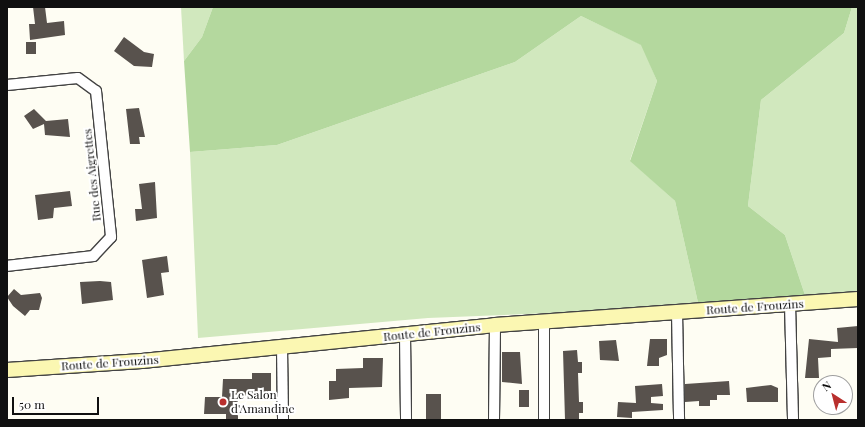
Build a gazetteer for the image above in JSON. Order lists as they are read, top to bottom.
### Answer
{
  "streets": {
    "main road": ["Route de Frouzins"],
    "street": ["Rue des Aigrettes"]
  },
  "places": ["Le Salon d'Amandine"],
  "scale_bar": "50 m",
  "north": "top left"
}
